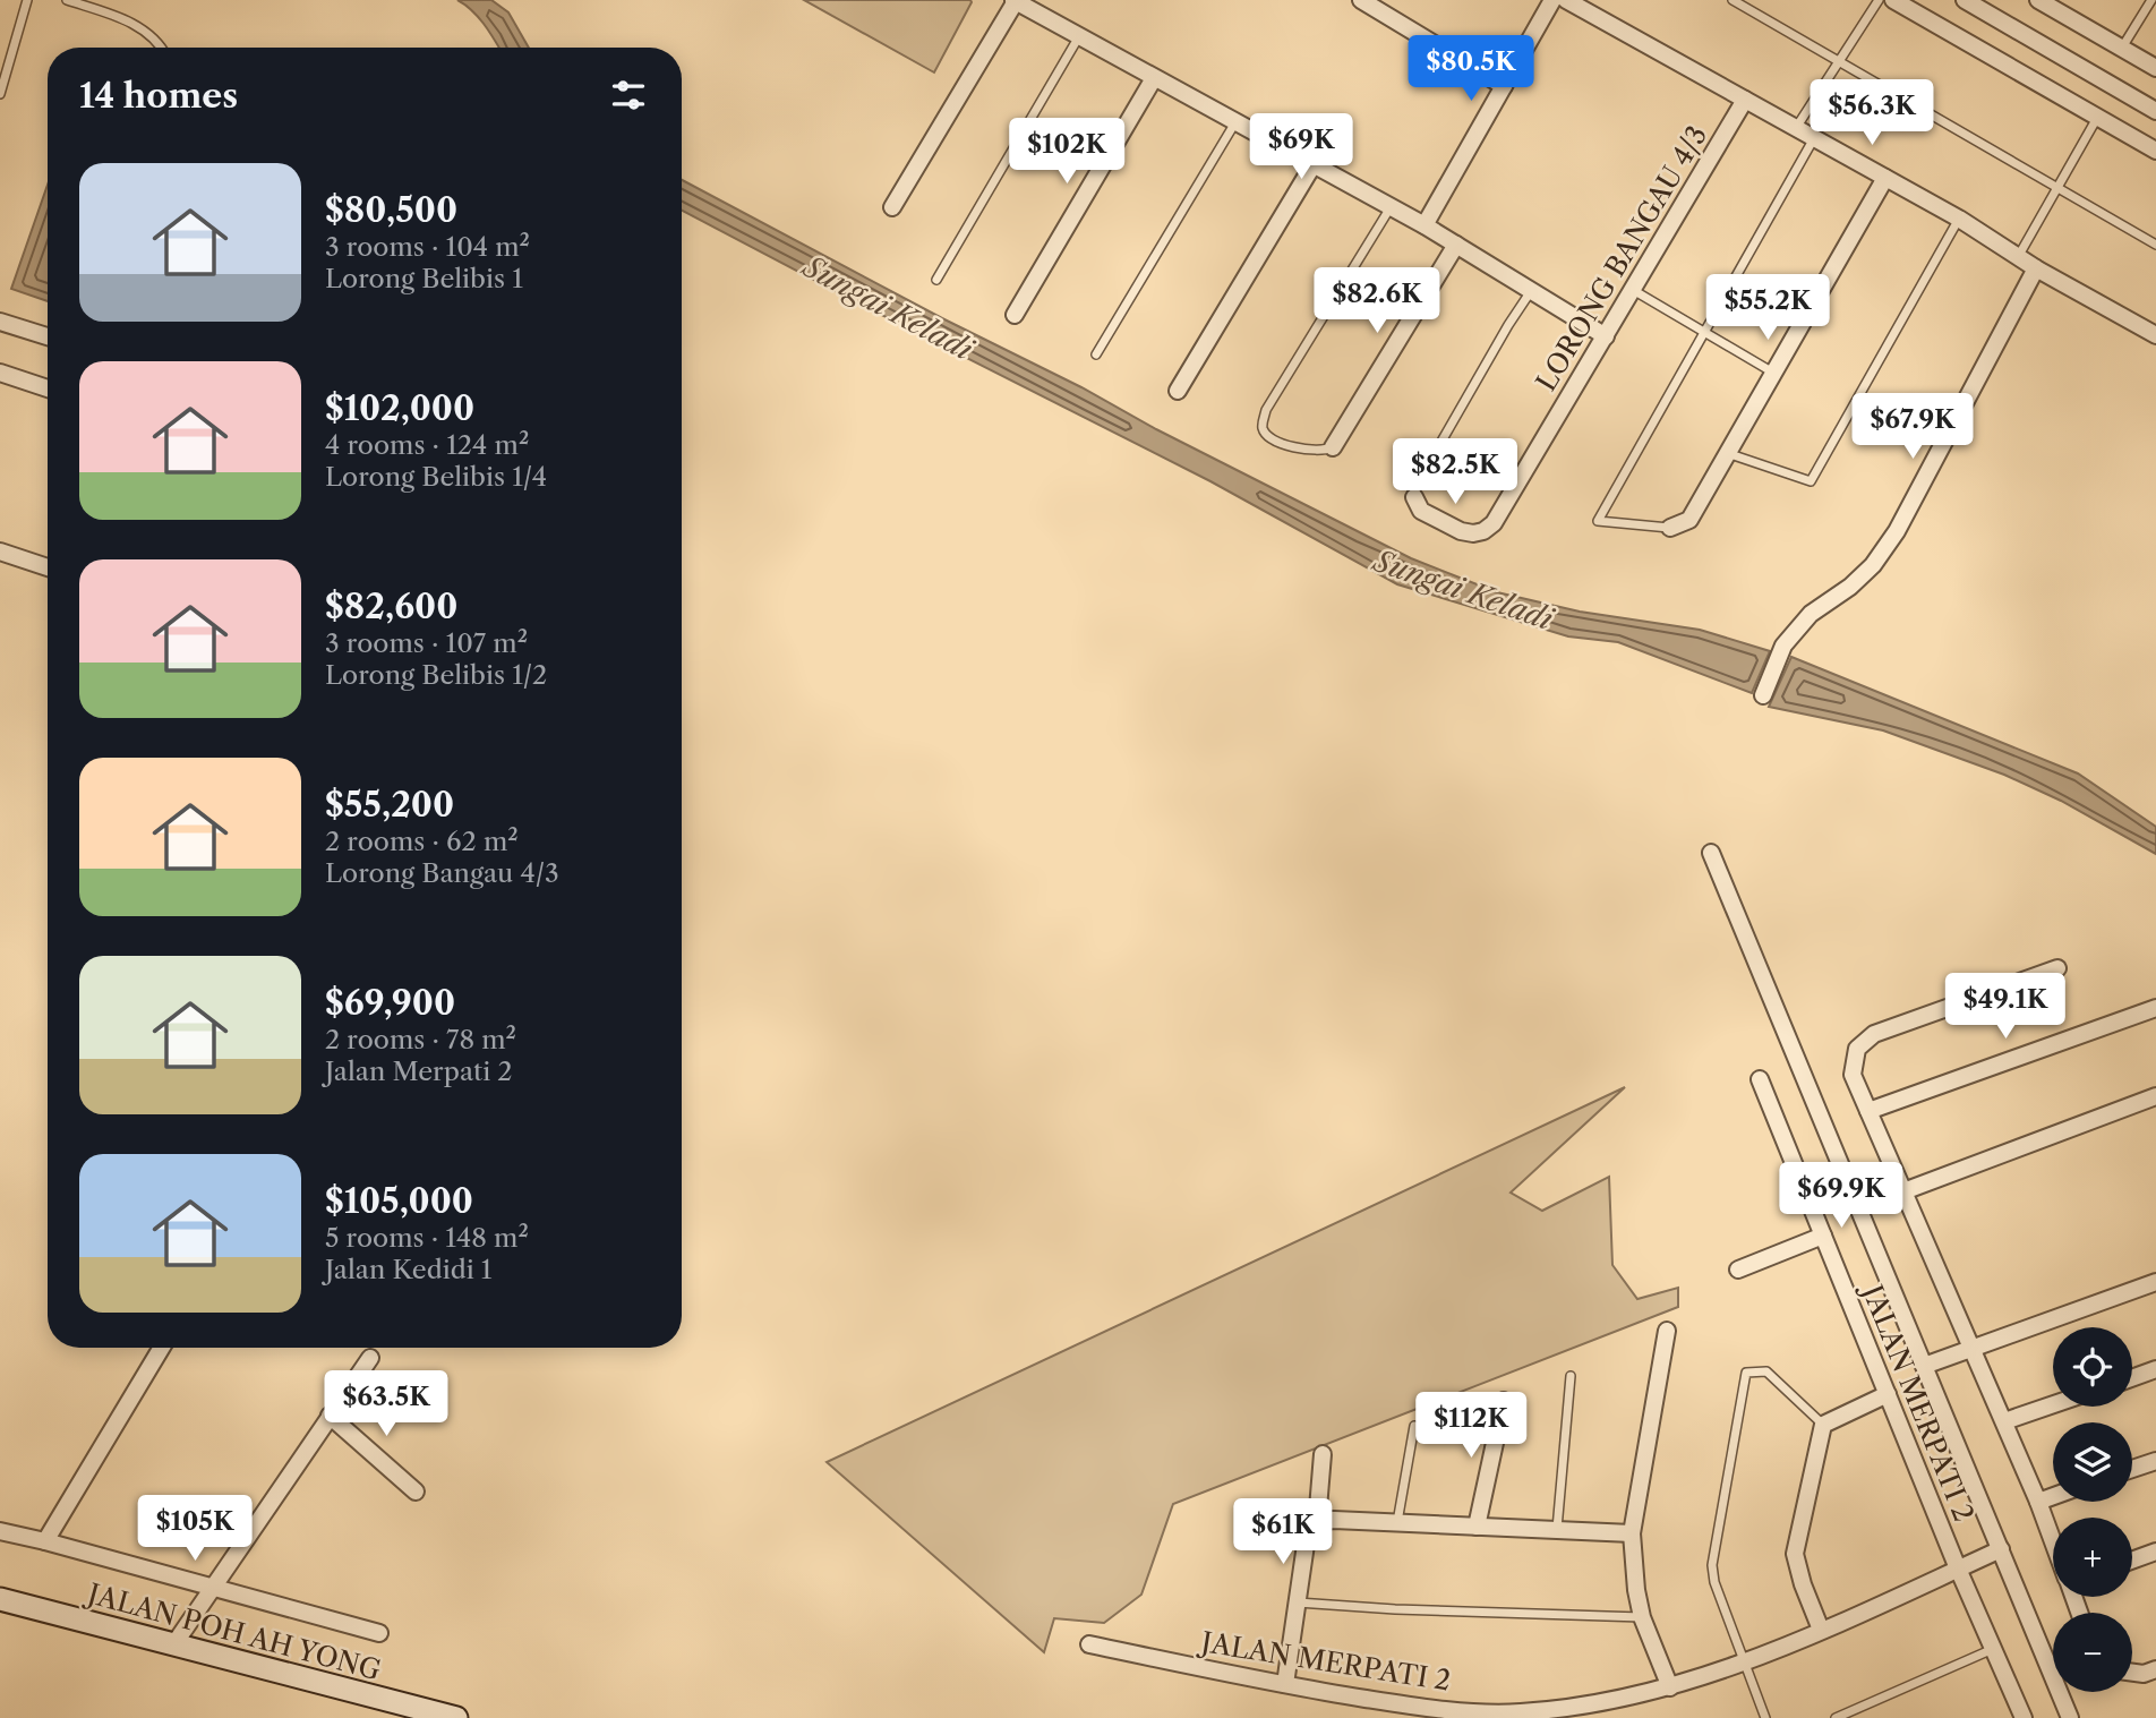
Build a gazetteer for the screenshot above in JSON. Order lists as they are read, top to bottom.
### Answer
{
  "streets": {
    "main road": ["JALAN POH AH YONG"],
    "street": ["LORONG BANGAU 4/3", "JALAN MERPATI 2"]
  },
  "water": ["Sungai Keladi"],
  "page": {
    "price": [
      "$80.5K",
      "$56.3K",
      "$69K",
      "$102K",
      "$82.6K",
      "$55.2K",
      "$67.9K",
      "$82.5K",
      "$49.1K",
      "$69.9K",
      "$63.5K",
      "$112K",
      "$105K",
      "$61K"
    ],
    "heading": "14 homes",
    "list": [
      {
        "name": "$80,500",
        "note": "3 rooms · 104 m² · Lorong Belibis 1"
      },
      {
        "name": "$102,000",
        "note": "4 rooms · 124 m² · Lorong Belibis 1/4"
      },
      {
        "name": "$82,600",
        "note": "3 rooms · 107 m² · Lorong Belibis 1/2"
      },
      {
        "name": "$55,200",
        "note": "2 rooms · 62 m² · Lorong Bangau 4/3"
      },
      {
        "name": "$69,900",
        "note": "2 rooms · 78 m² · Jalan Merpati 2"
      },
      {
        "name": "$105,000",
        "note": "5 rooms · 148 m² · Jalan Kedidi 1"
      }
    ],
    "map_buttons": ["+", "−"]
  }
}
